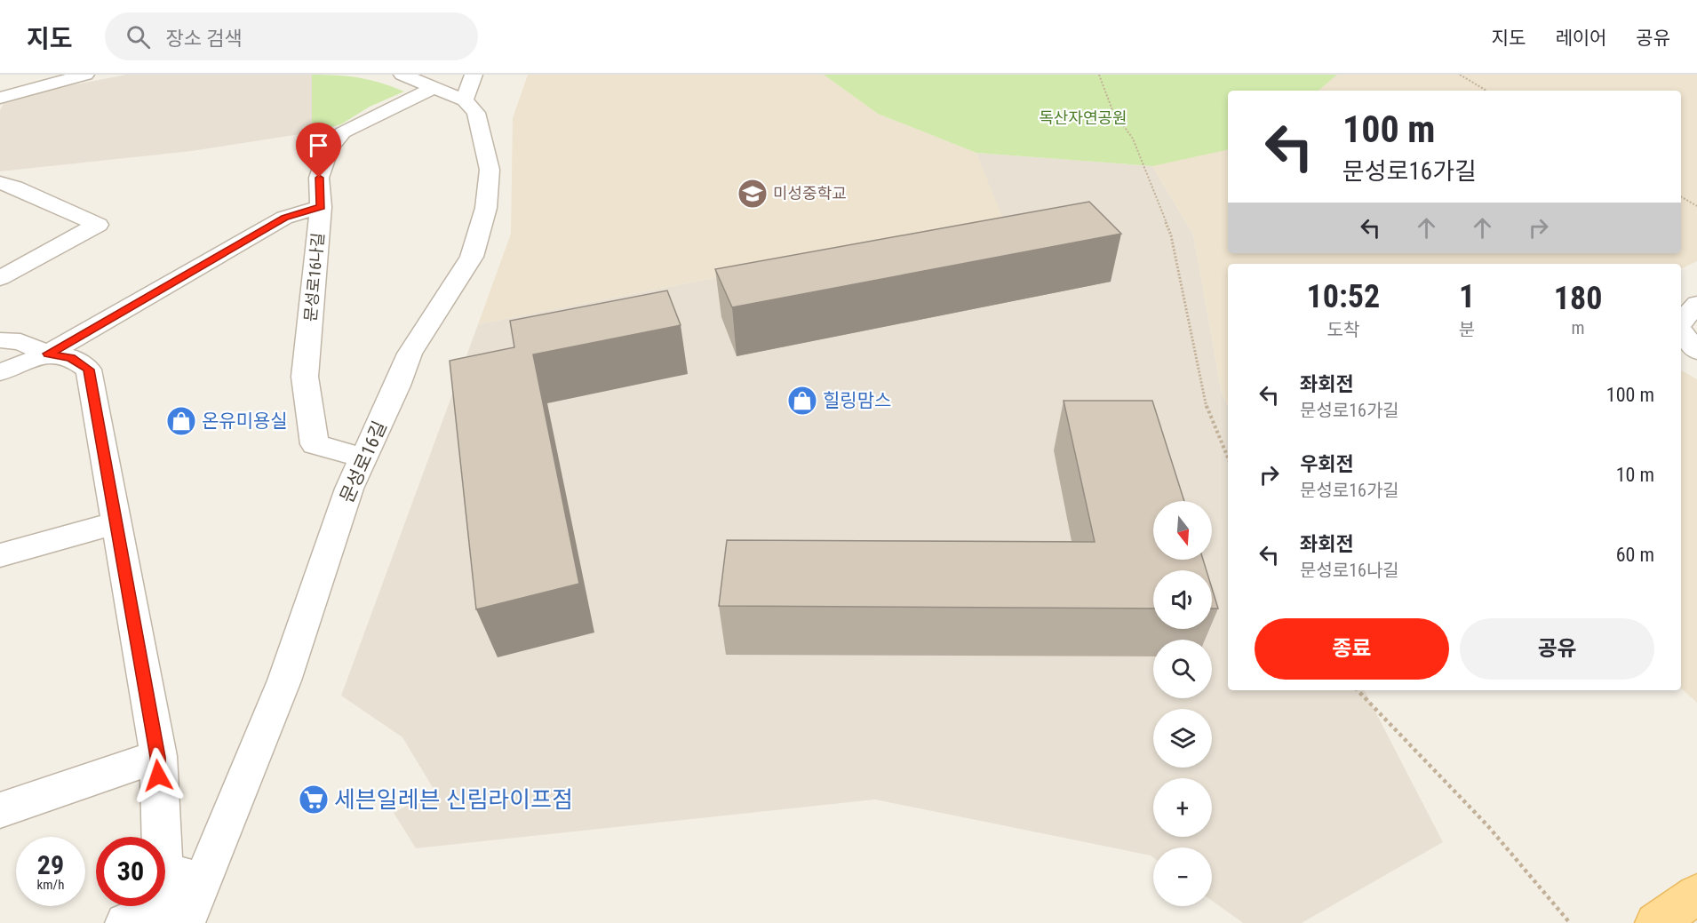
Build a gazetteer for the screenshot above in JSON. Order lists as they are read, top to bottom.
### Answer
{
  "streets": {
    "street": ["문성로16나길", "문성로16길"]
  },
  "crossings": [
    ["문성로16나길", "문성로16길"]
  ],
  "parks": ["독산자연공원"],
  "places": {
    "school or university": ["미성중학교"],
    "shop": ["힐링맘스", "온유미용실"],
    "supermarket": ["세븐일레븐 신림라이프점"]
  },
  "north": "bottom",
  "page": {
    "header": "지도",
    "search": "장소 검색",
    "nav": ["지도", "레이어", "공유"],
    "turn": ["100 m", "문성로16가길"],
    "eta": [
      "10:52",
      "도착",
      "1",
      "분",
      "180",
      "m"
    ],
    "list": [
      {
        "name": "좌회전",
        "note": "문성로16가길",
        "value": "100 m"
      },
      {
        "name": "우회전",
        "note": "문성로16가길",
        "value": "10 m"
      },
      {
        "name": "좌회전",
        "note": "문성로16나길",
        "value": "60 m"
      }
    ],
    "map_buttons": ["+", "−"],
    "buttons": ["종료", "공유"],
    "speed": "29 km/h",
    "limit": "30"
  }
}
